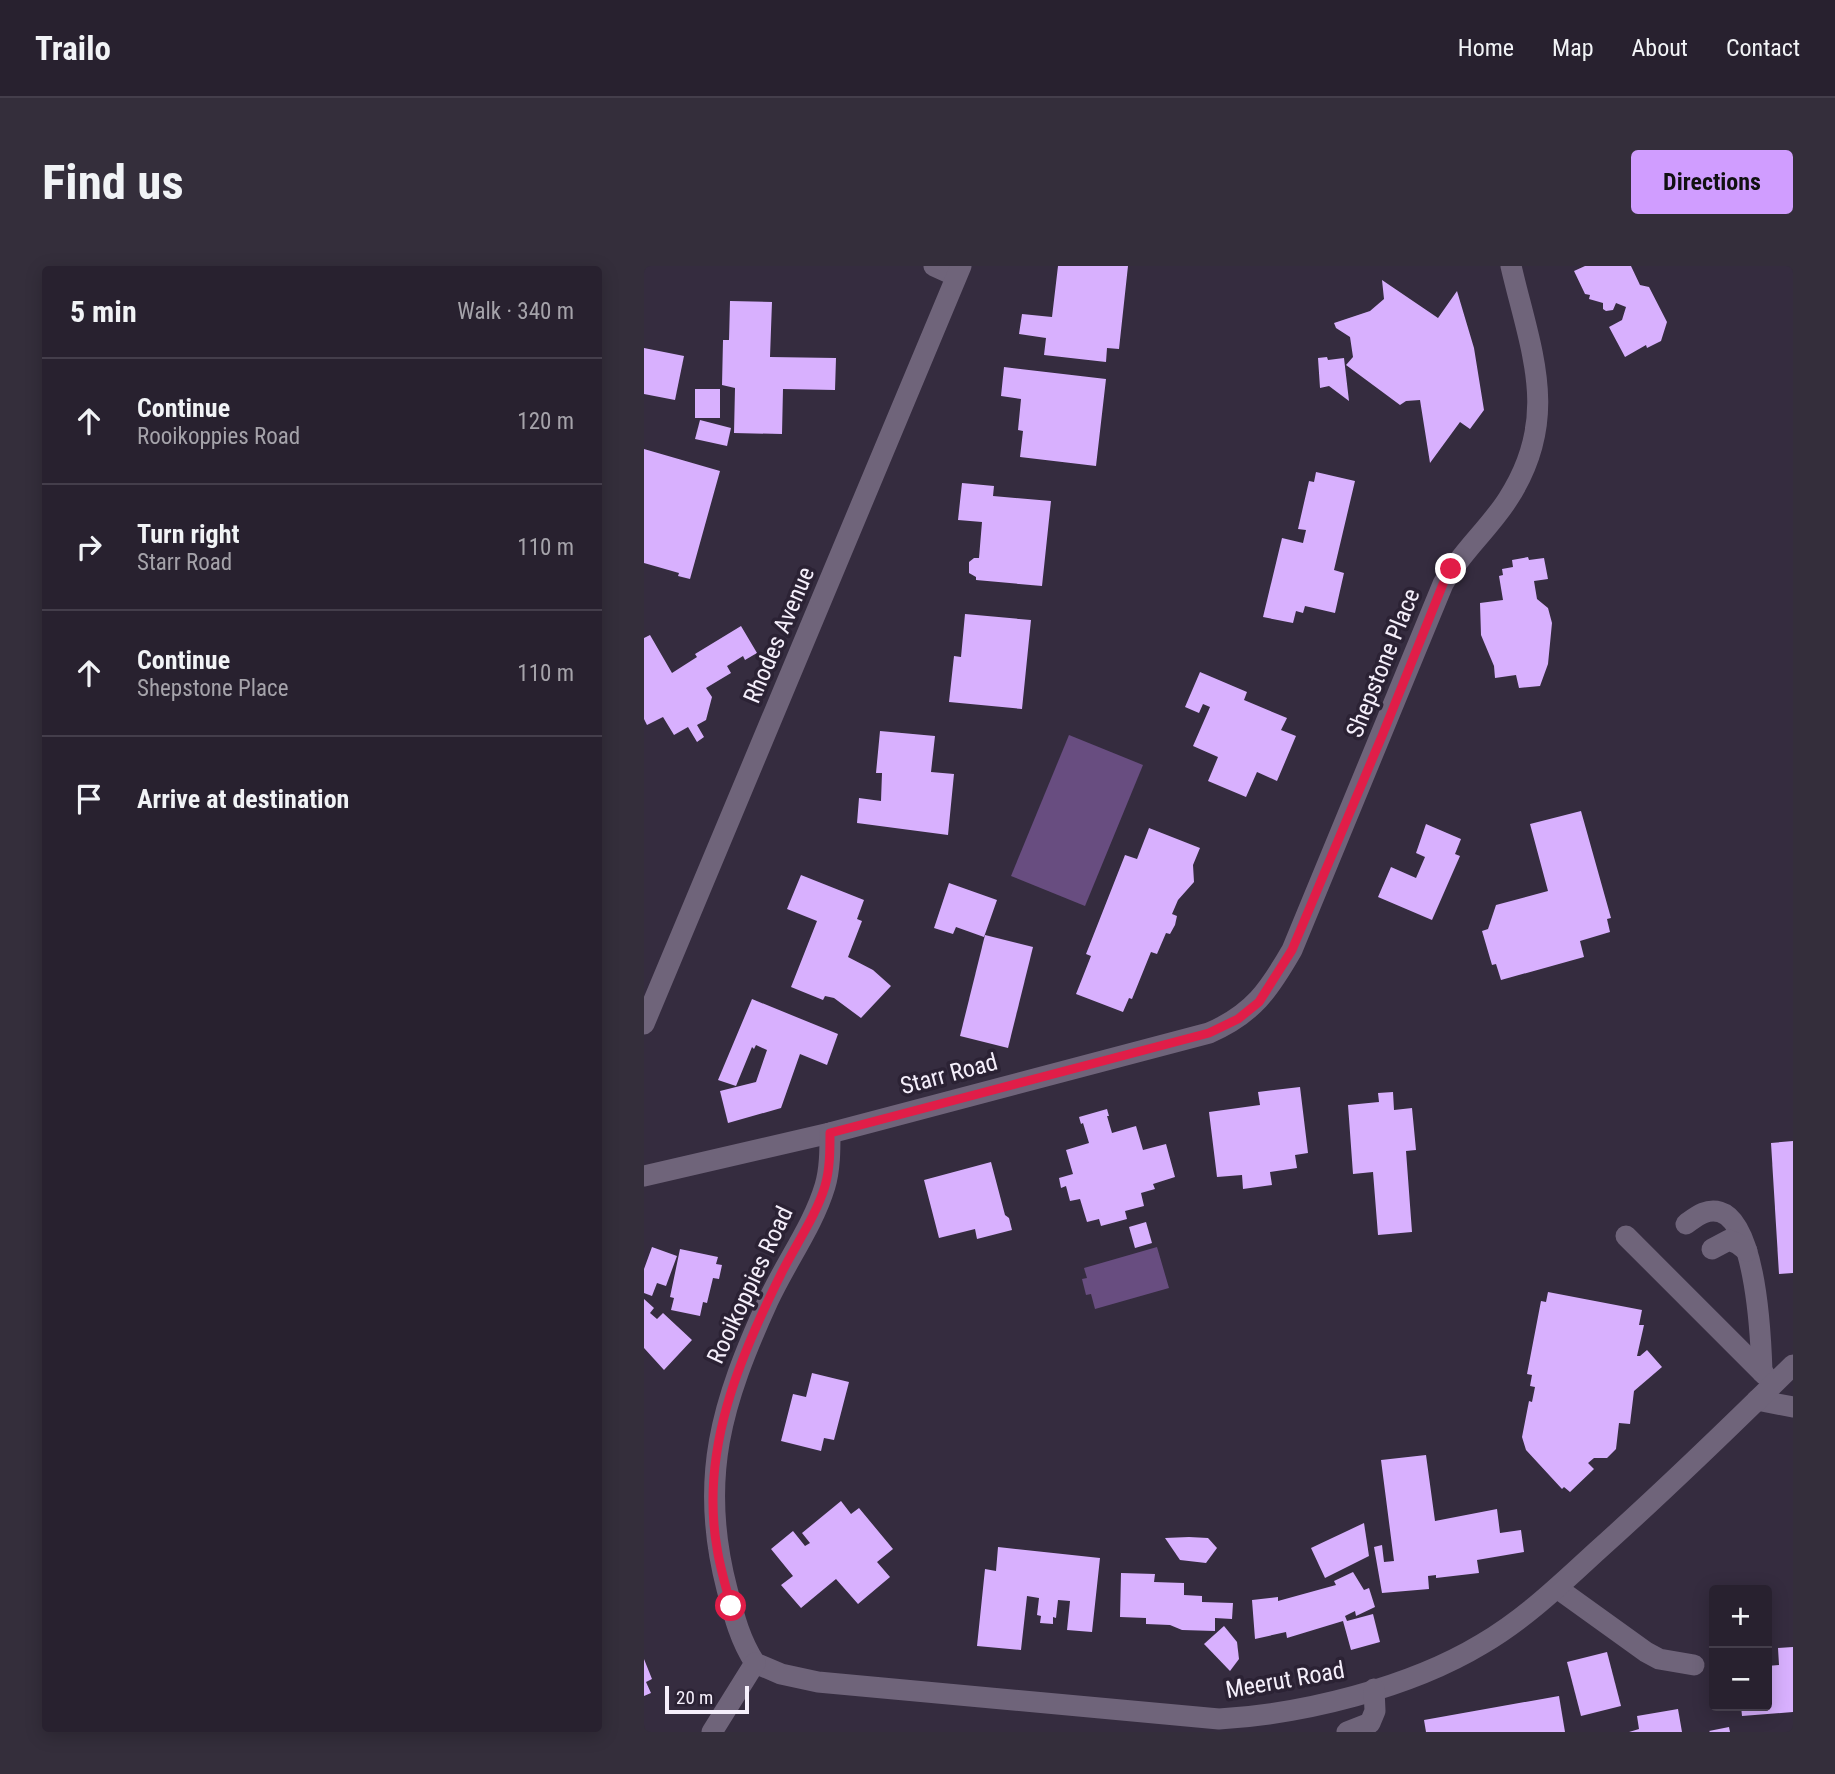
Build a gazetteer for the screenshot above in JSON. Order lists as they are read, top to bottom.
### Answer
{
  "streets": {
    "street": [
      "Rhodes Avenue",
      "Shepstone Place",
      "Starr Road",
      "Rooikoppies Road",
      "Meerut Road"
    ]
  },
  "crossings": [
    ["Shepstone Place", "Starr Road"],
    ["Starr Road", "Rooikoppies Road"],
    ["Rooikoppies Road", "Meerut Road"]
  ],
  "scale_bar": "20 m",
  "page": {
    "header": "Trailo",
    "nav": [
      "Home",
      "Map",
      "About",
      "Contact"
    ],
    "buttons": "Directions",
    "title": "Find us",
    "heading": ["5 min", "Walk · 340 m"],
    "list": [
      ["Continue", "Rooikoppies Road", "120 m"],
      ["Turn right", "Starr Road", "110 m"],
      ["Continue", "Shepstone Place", "110 m"],
      "Arrive at destination"
    ],
    "map_buttons": ["+", "−"],
    "scale": "20 m"
  }
}
